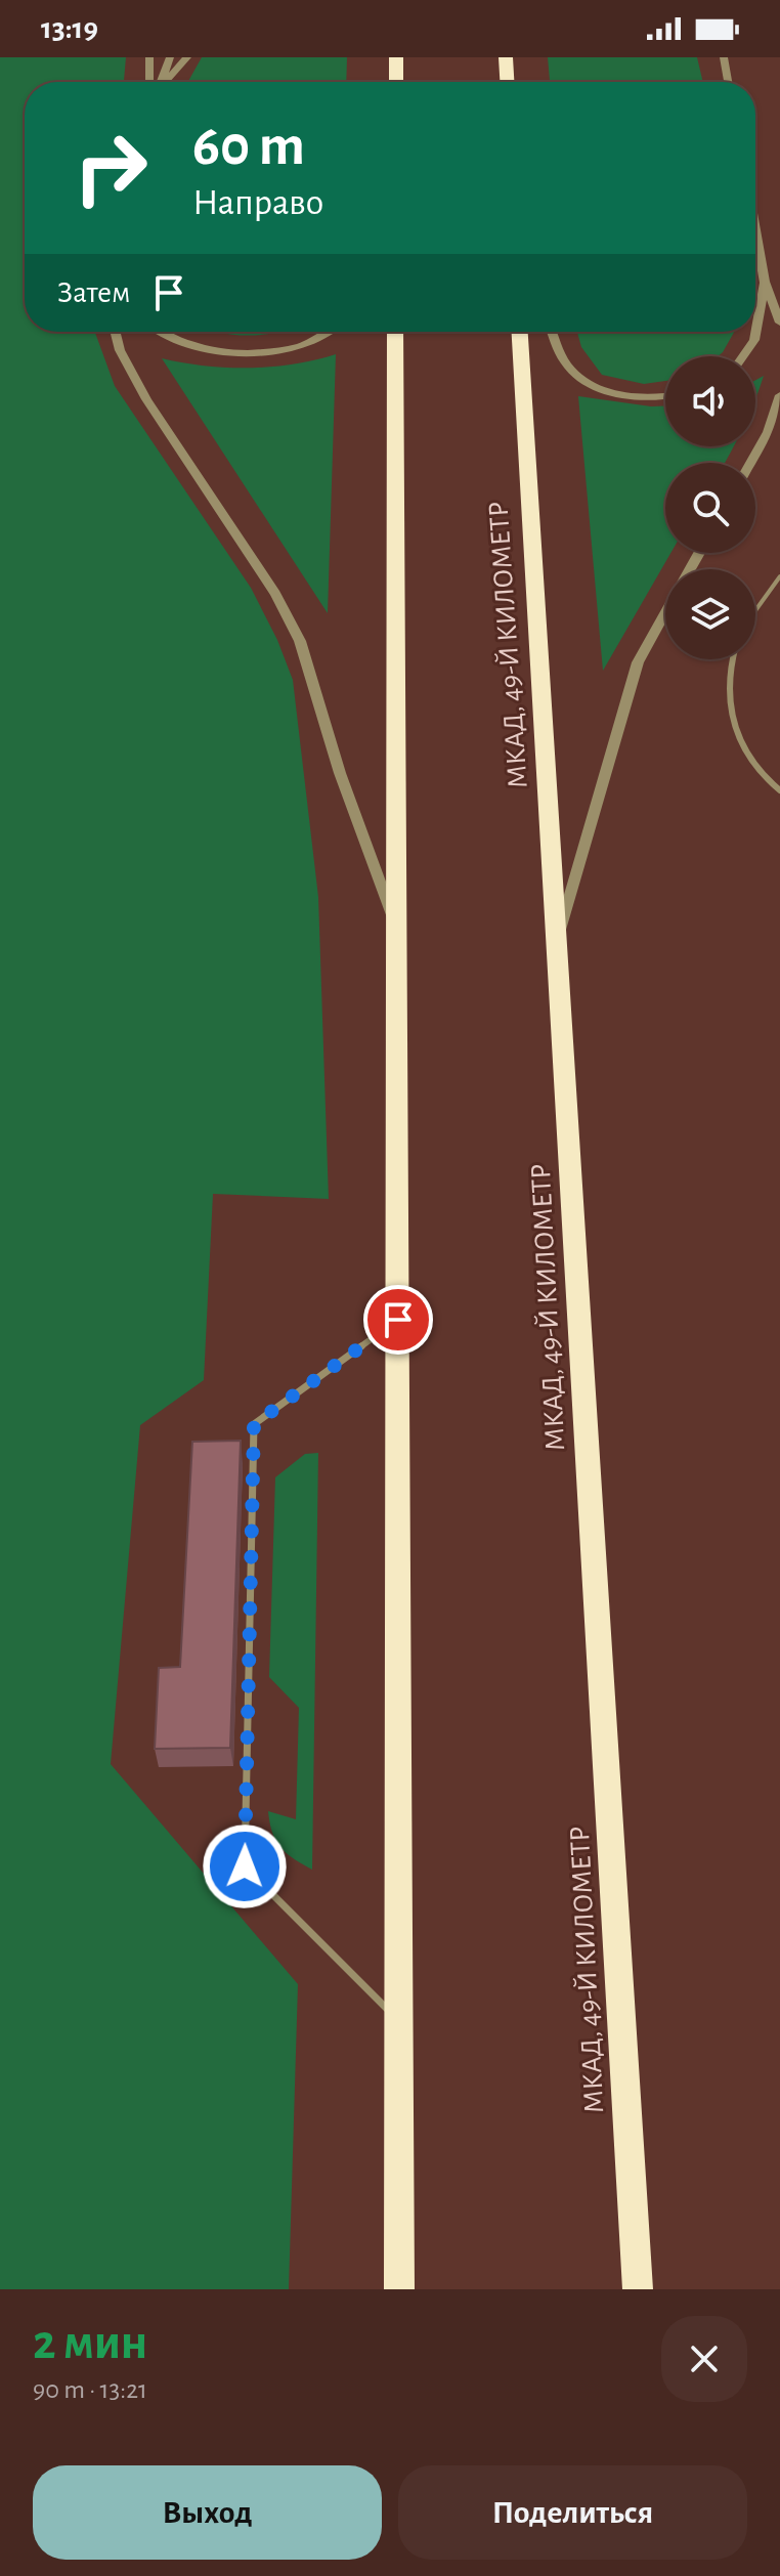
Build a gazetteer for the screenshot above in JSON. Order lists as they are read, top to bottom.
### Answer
{
  "streets": {
    "highway": ["МКАД, 49-Й КИЛОМЕТР"]
  },
  "page": {
    "status": "13:19",
    "turn": ["60 m", "Направо"],
    "then": "Затем",
    "heading": ["2 мин", "90 m · 13:21"],
    "buttons": ["Выход", "Поделиться"]
  }
}
